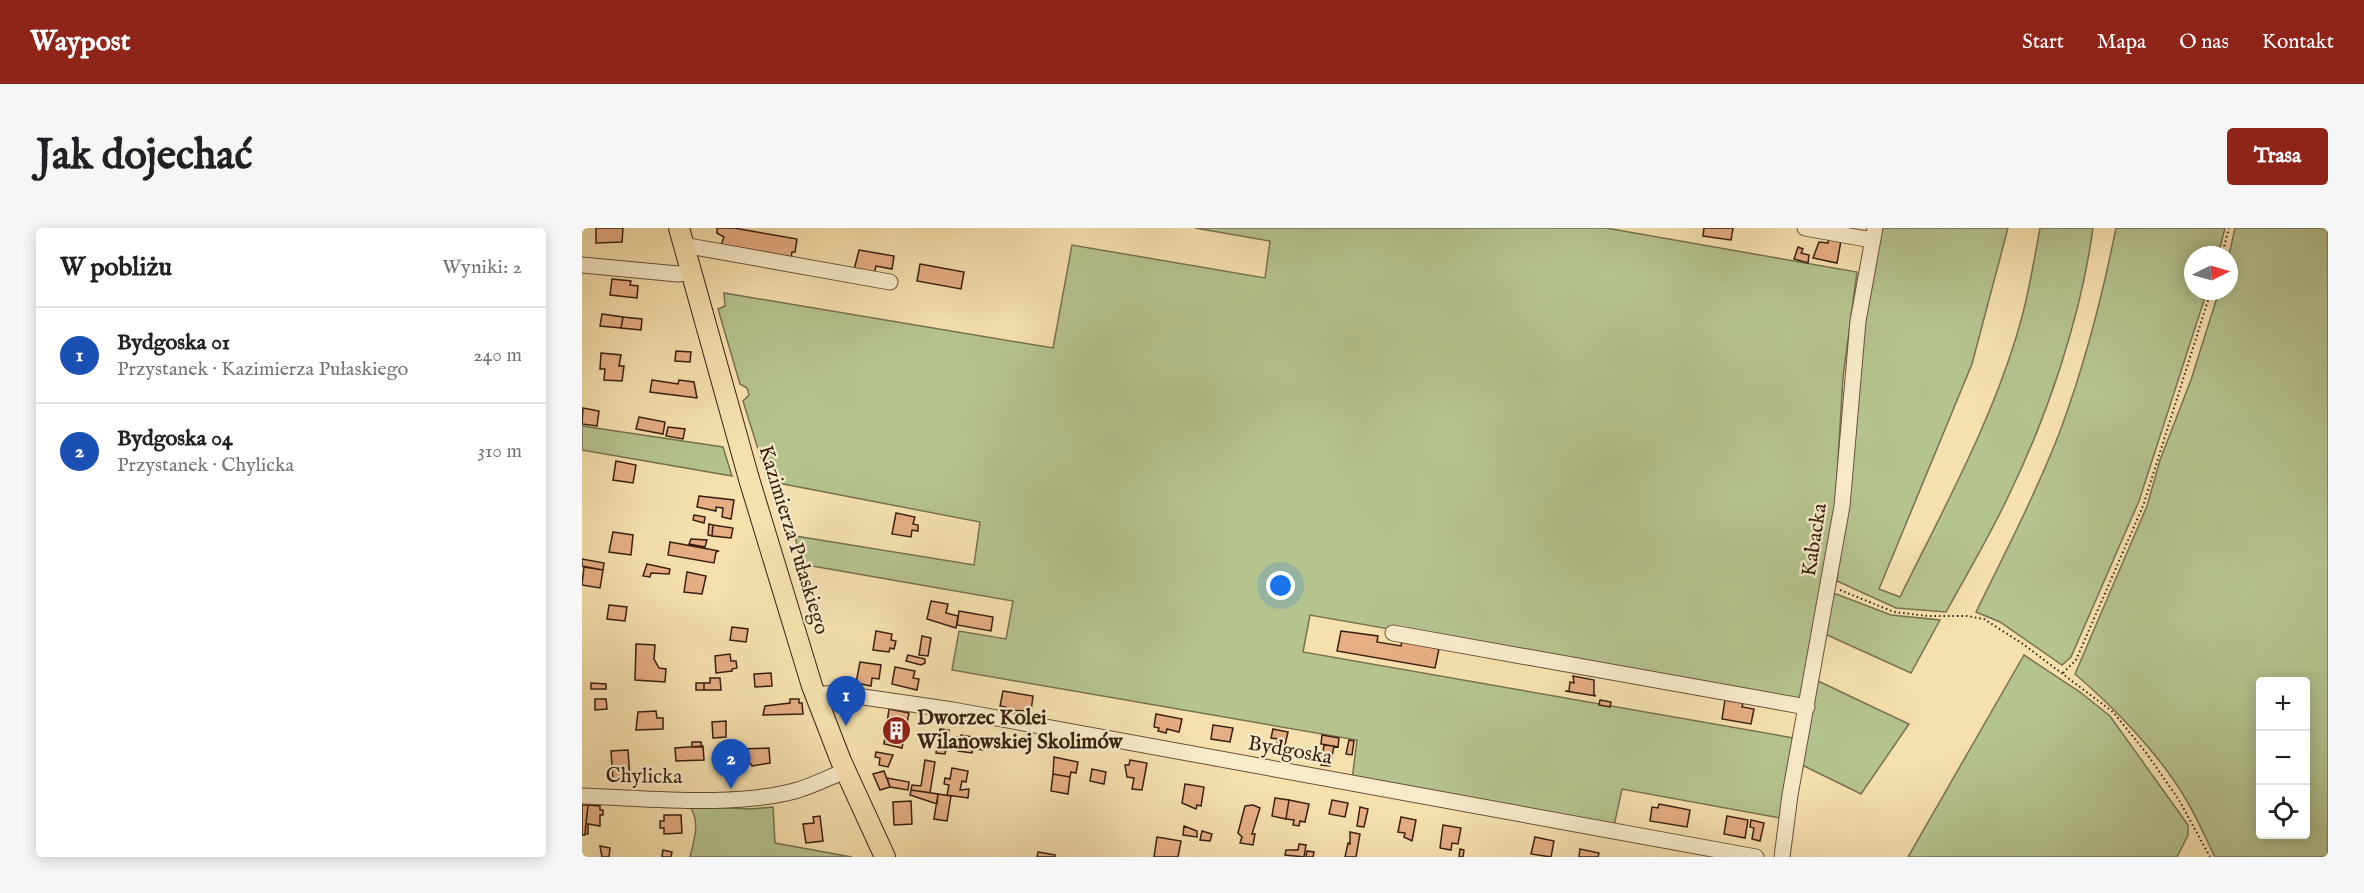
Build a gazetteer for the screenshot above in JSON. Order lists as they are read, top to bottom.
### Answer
{
  "streets": {
    "main road": ["Kazimierza Pułaskiego"],
    "street": ["Kabacka", "Bydgoska", "Chylicka"]
  },
  "crossings": [
    ["Kazimierza Pułaskiego", "Bydgoska"],
    ["Kazimierza Pułaskiego", "Chylicka"]
  ],
  "places": {
    "building": ["Dworzec Kolei Wilanowskiej Skolimów"]
  },
  "north": "right",
  "page": {
    "header": "Waypost",
    "nav": [
      "Start",
      "Mapa",
      "O nas",
      "Kontakt"
    ],
    "buttons": "Trasa",
    "title": "Jak dojechać",
    "heading": ["W pobliżu", "Wyniki: 2"],
    "list": [
      {
        "mark": "1",
        "name": "Bydgoska 01",
        "note": "Przystanek · Kazimierza Pułaskiego",
        "value": "240 m"
      },
      {
        "mark": "2",
        "name": "Bydgoska 04",
        "note": "Przystanek · Chylicka",
        "value": "310 m"
      }
    ],
    "pins": ["1", "2"],
    "map_buttons": ["+", "−"]
  }
}
